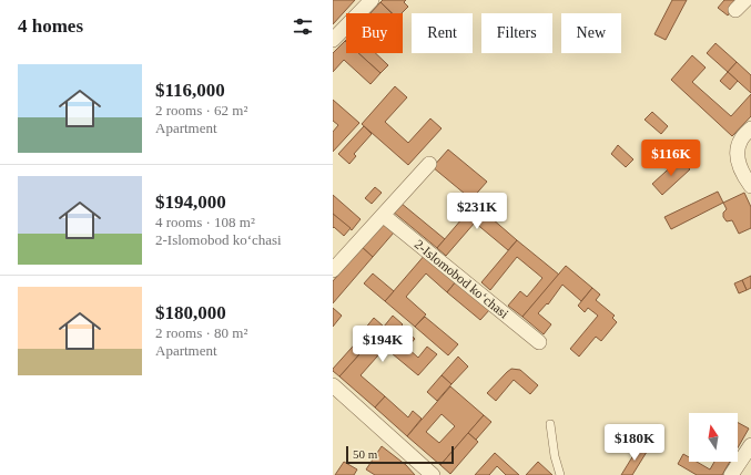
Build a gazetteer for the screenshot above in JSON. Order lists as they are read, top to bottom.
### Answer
{
  "streets": {
    "street": ["2-Islomobod koʻchasi"]
  },
  "scale_bar": "50 m",
  "north": "top",
  "page": {
    "heading": "4 homes",
    "chip": [
      "Buy",
      "Rent",
      "Filters",
      "New"
    ],
    "list": [
      {
        "name": "$116,000",
        "note": "2 rooms · 62 m² · Apartment"
      },
      {
        "name": "$194,000",
        "note": "4 rooms · 108 m² · 2-Islomobod koʻchasi"
      },
      {
        "name": "$180,000",
        "note": "2 rooms · 80 m² · Apartment"
      }
    ],
    "price": [
      "$116K",
      "$231K",
      "$194K",
      "$180K"
    ],
    "scale": "50 m"
  }
}
